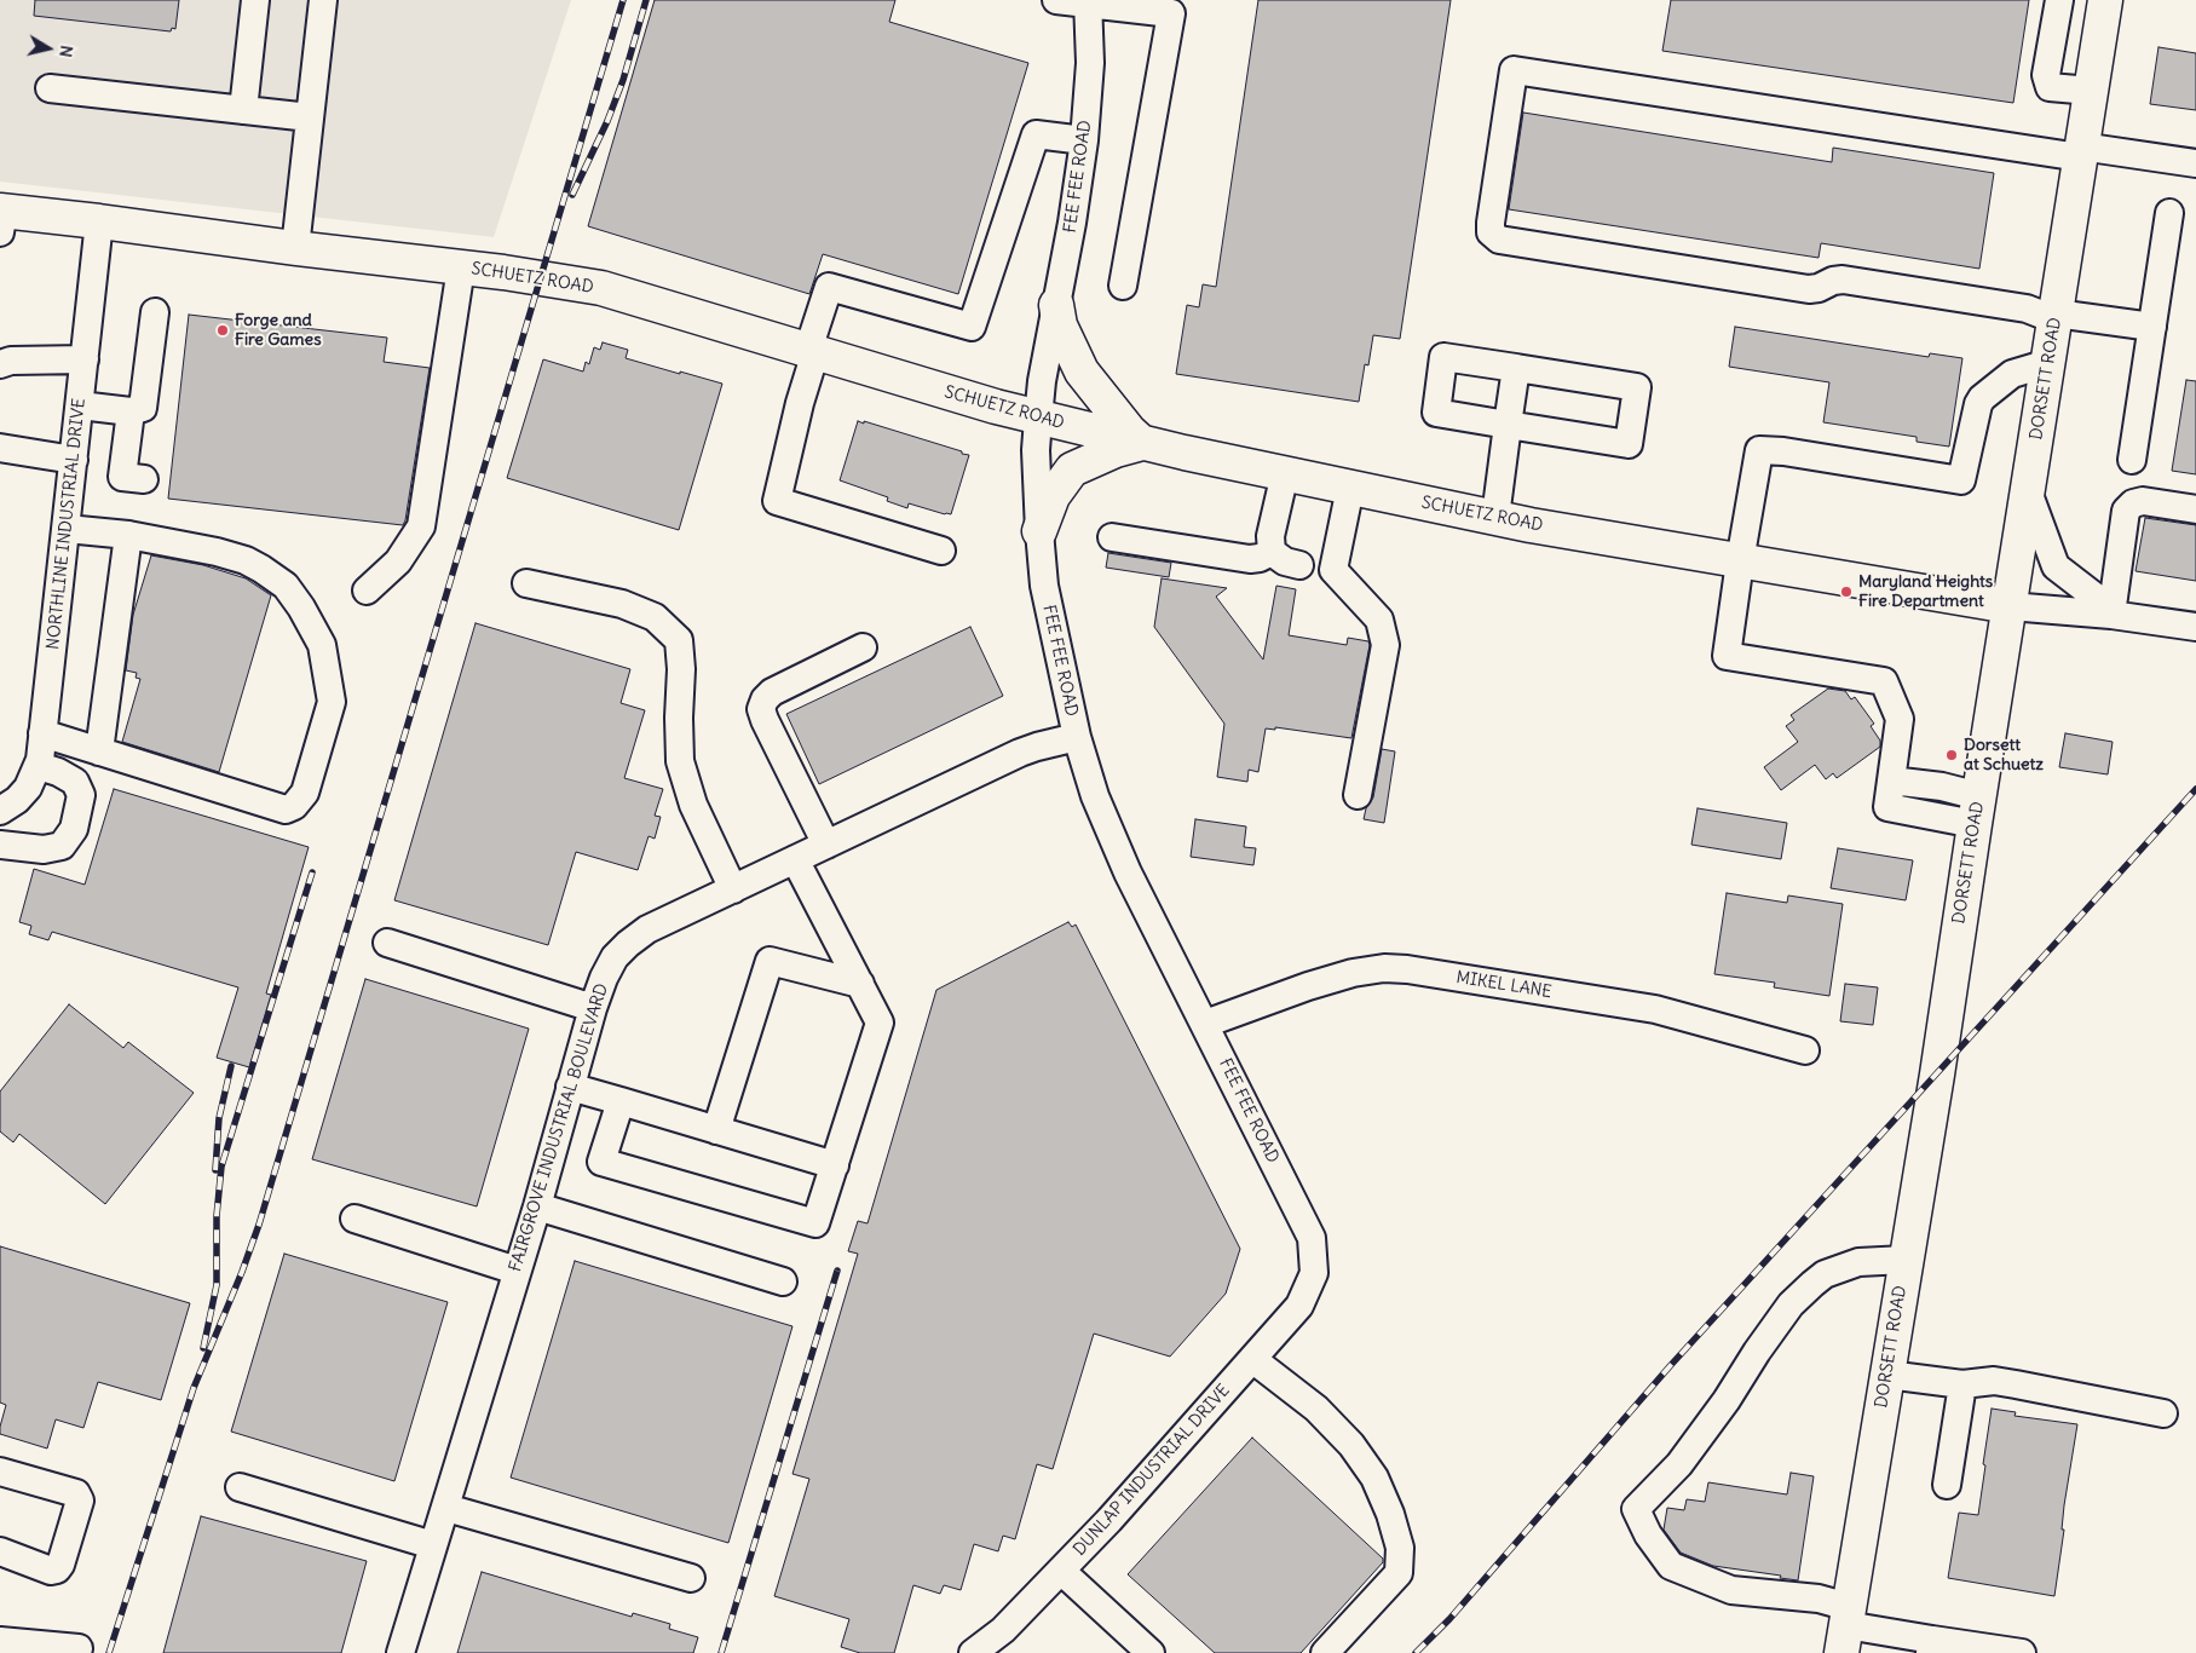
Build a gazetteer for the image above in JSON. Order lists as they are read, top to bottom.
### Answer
{
  "streets": {
    "main road": ["SCHUETZ ROAD", "DORSETT ROAD"],
    "street": [
      "FEE FEE ROAD",
      "NORTHLINE INDUSTRIAL DRIVE",
      "MIKEL LANE",
      "FAIRGROVE INDUSTRIAL BOULEVARD",
      "DUNLAP INDUSTRIAL DRIVE"
    ]
  },
  "crossings": [
    ["FEE FEE ROAD", "SCHUETZ ROAD"],
    ["FEE FEE ROAD", "MIKEL LANE"],
    ["FEE FEE ROAD", "FAIRGROVE INDUSTRIAL BOULEVARD"],
    ["FEE FEE ROAD", "DUNLAP INDUSTRIAL DRIVE"],
    ["SCHUETZ ROAD", "DORSETT ROAD"],
    ["SCHUETZ ROAD", "NORTHLINE INDUSTRIAL DRIVE"]
  ],
  "places": ["Forge and Fire Games", "Maryland Heights Fire Department", "Dorsett at Schuetz"],
  "north": "right"
}
